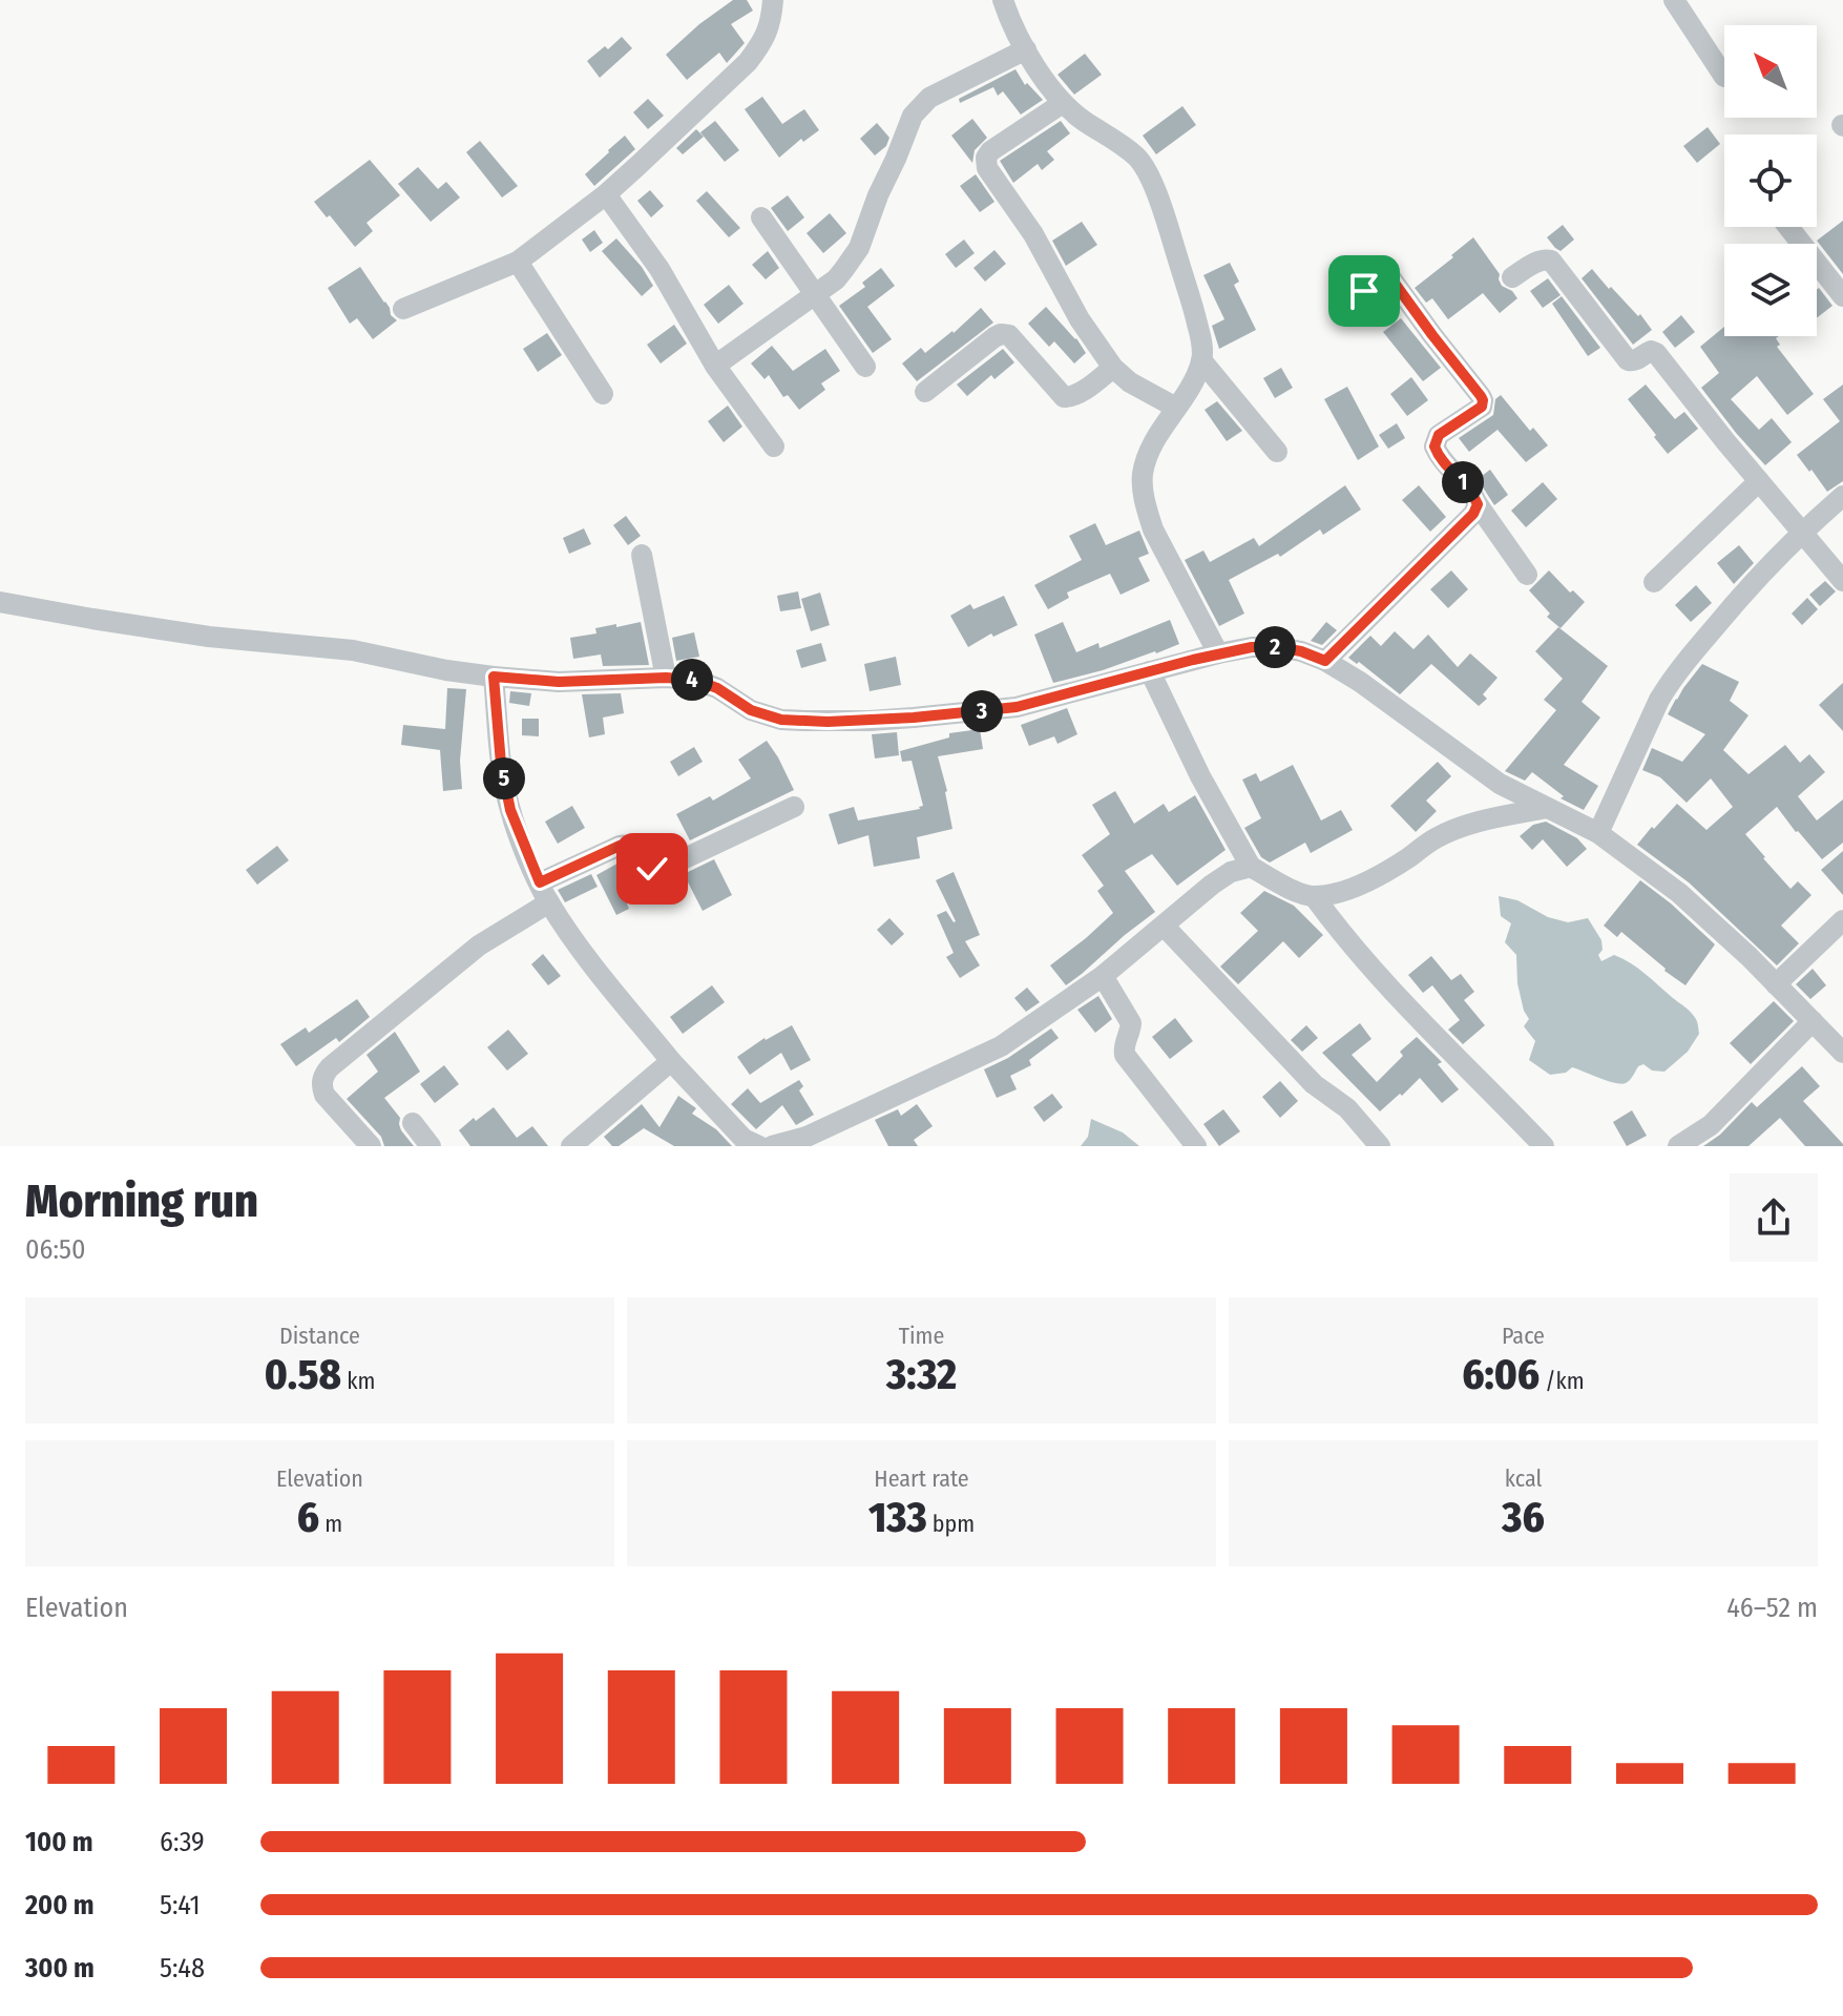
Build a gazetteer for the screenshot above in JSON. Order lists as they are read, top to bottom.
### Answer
{
  "north": "top left",
  "page": {
    "pins": [
      "1",
      "2",
      "4",
      "3",
      "5"
    ],
    "heading": ["Morning run", "06:50"],
    "stats": [
      ["Distance", "0.58 km"],
      ["Time", "3:32"],
      ["Pace", "6:06 /km"],
      ["Elevation", "6 m"],
      ["Heart rate", "133 bpm"],
      ["kcal", "36"]
    ],
    "chart": ["Elevation", "46–52 m"],
    "list": [
      {
        "name": "100 m",
        "note": "6:39"
      },
      {
        "name": "200 m",
        "note": "5:41"
      },
      {
        "name": "300 m",
        "note": "5:48"
      }
    ]
  }
}
